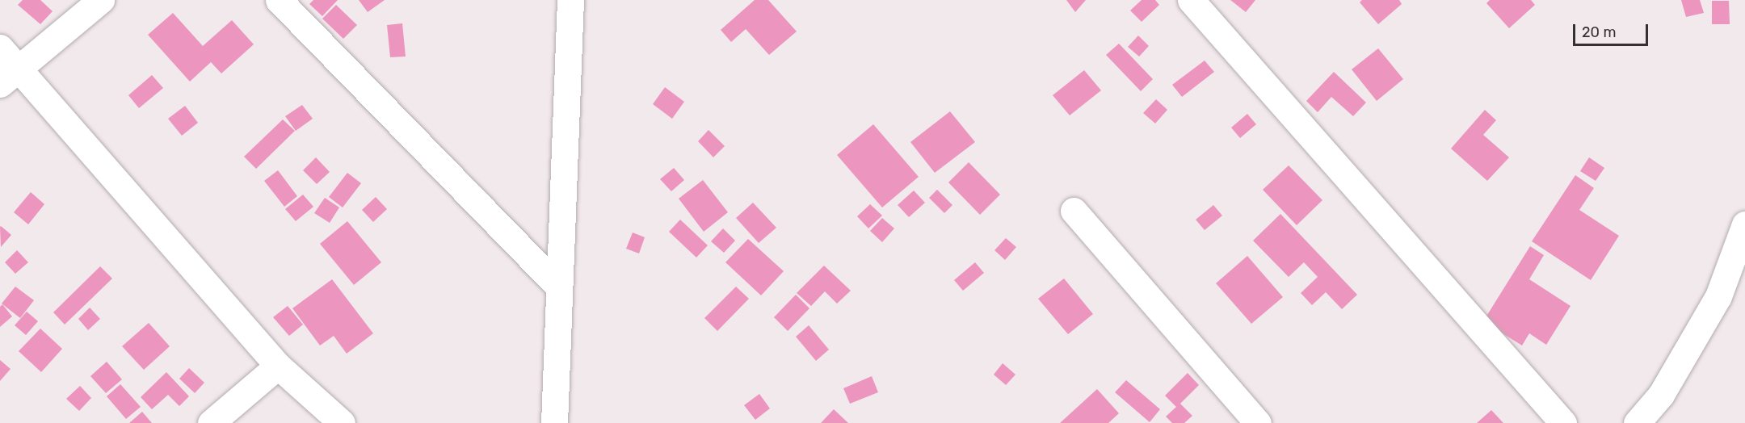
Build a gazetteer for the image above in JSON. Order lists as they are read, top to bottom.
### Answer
{
  "scale_bar": "20 m"
}
